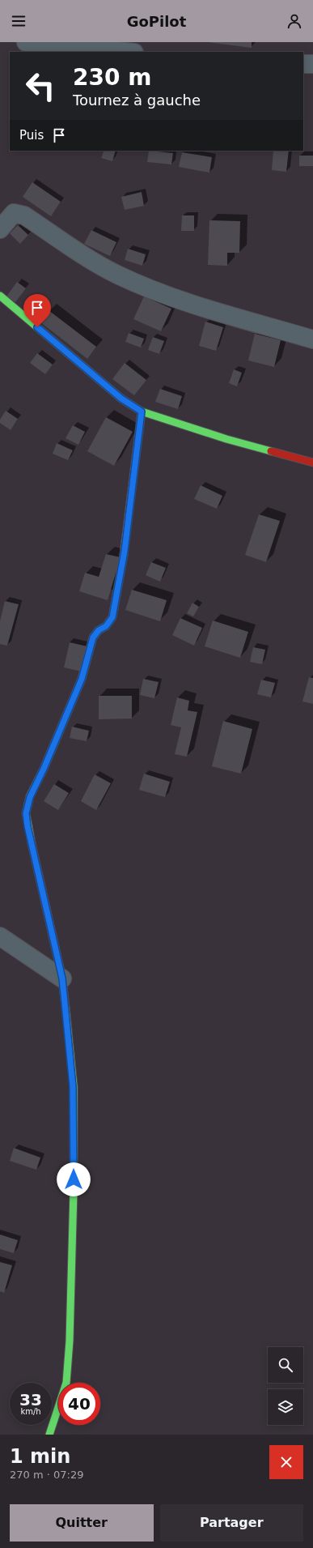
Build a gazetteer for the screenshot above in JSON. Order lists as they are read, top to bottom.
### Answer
{
  "page": {
    "header": "GoPilot",
    "turn": ["230 m", "Tournez à gauche"],
    "then": "Puis",
    "speed": "33 km/h",
    "limit": "40",
    "heading": ["1 min", "270 m · 07:29"],
    "buttons": ["Quitter", "Partager"]
  }
}
